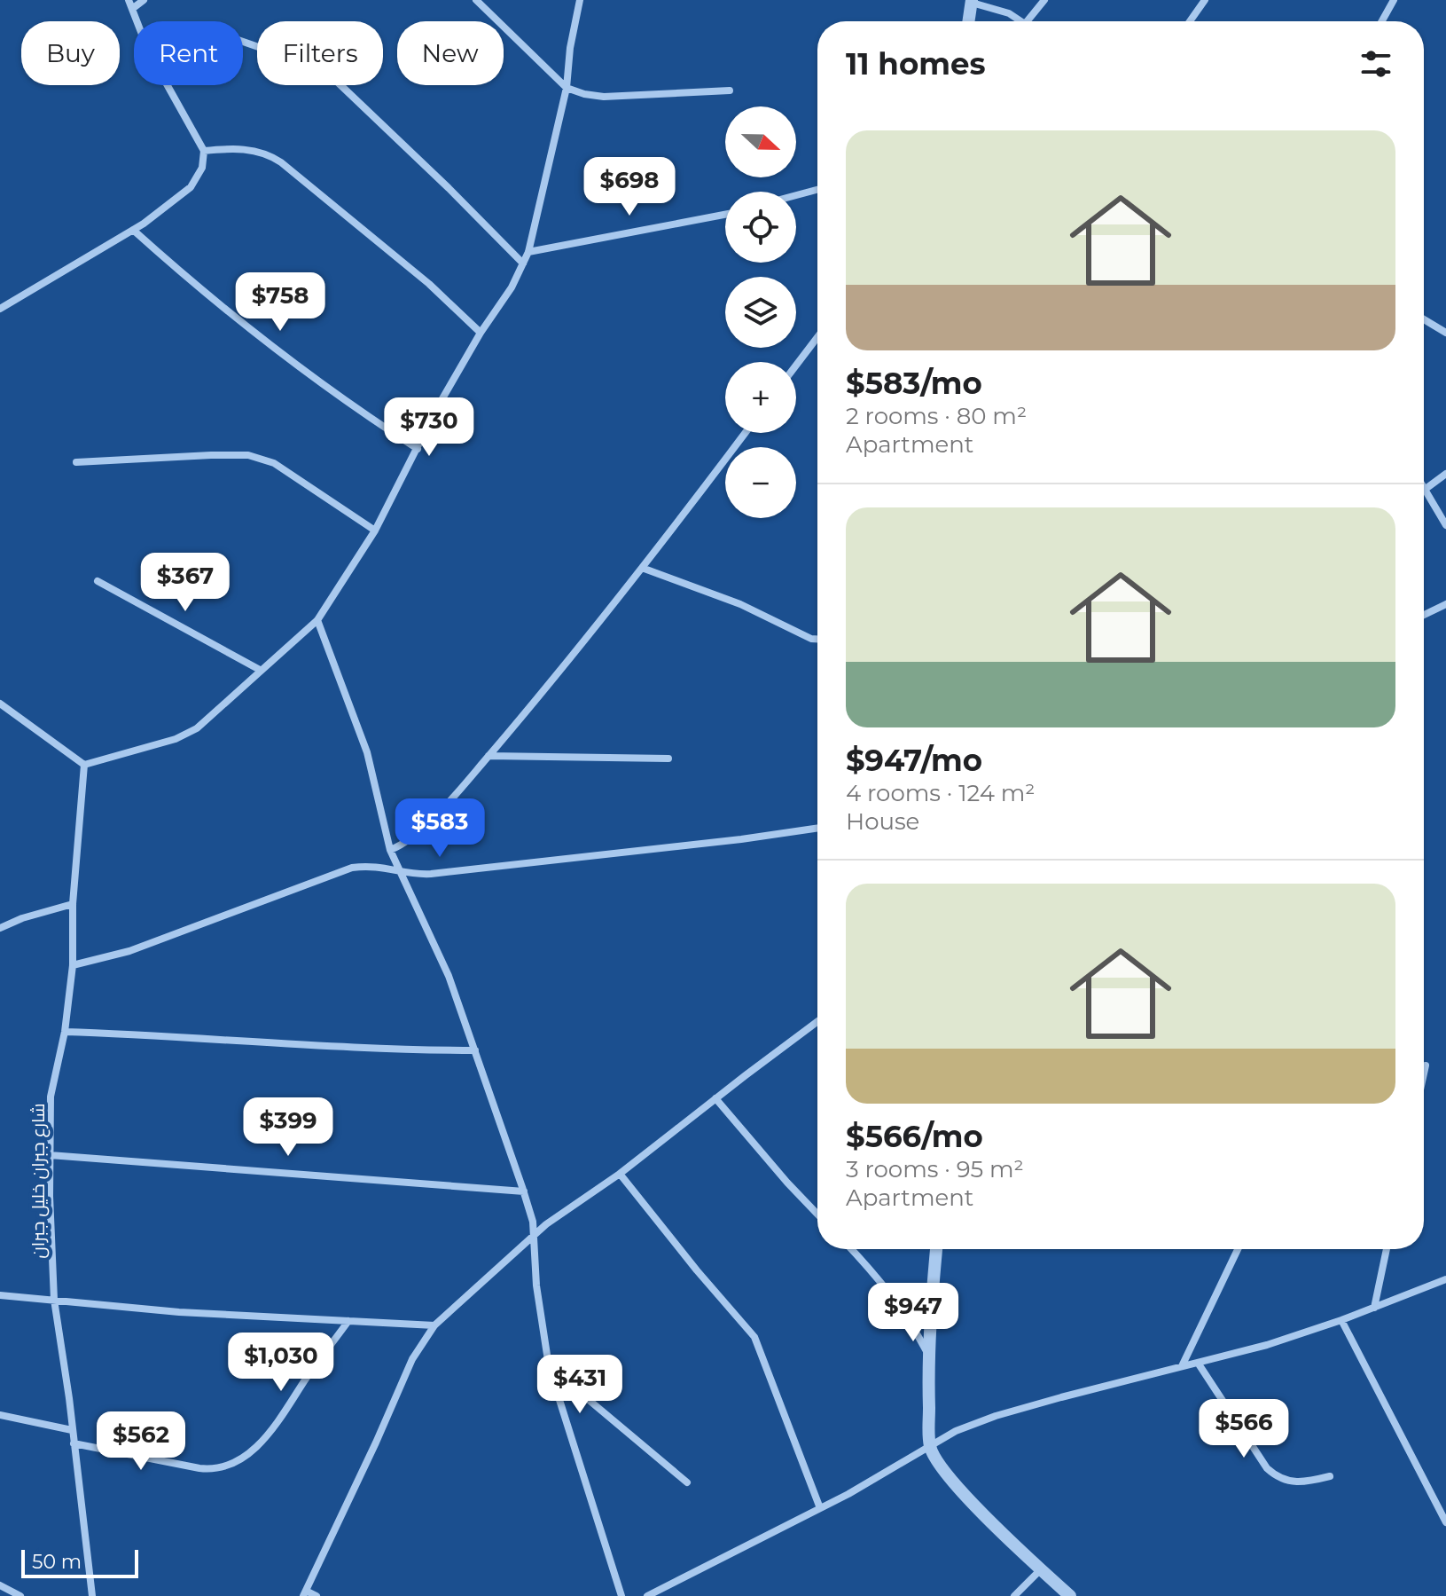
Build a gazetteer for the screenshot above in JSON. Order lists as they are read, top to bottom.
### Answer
{
  "streets": {
    "street": ["شارع جبران خليل جبران"]
  },
  "scale_bar": "50 m",
  "north": "right",
  "page": {
    "chip": [
      "Buy",
      "Rent",
      "Filters",
      "New"
    ],
    "heading": "11 homes",
    "map_buttons": ["+", "−"],
    "list": [
      {
        "name": "$583/mo",
        "note": "2 rooms · 80 m² · Apartment"
      },
      {
        "name": "$947/mo",
        "note": "4 rooms · 124 m² · House"
      },
      {
        "name": "$566/mo",
        "note": "3 rooms · 95 m² · Apartment"
      }
    ],
    "price": [
      "$698",
      "$758",
      "$730",
      "$367",
      "$583",
      "$399",
      "$947",
      "$1,030",
      "$431",
      "$566",
      "$562"
    ],
    "scale": "50 m"
  }
}
